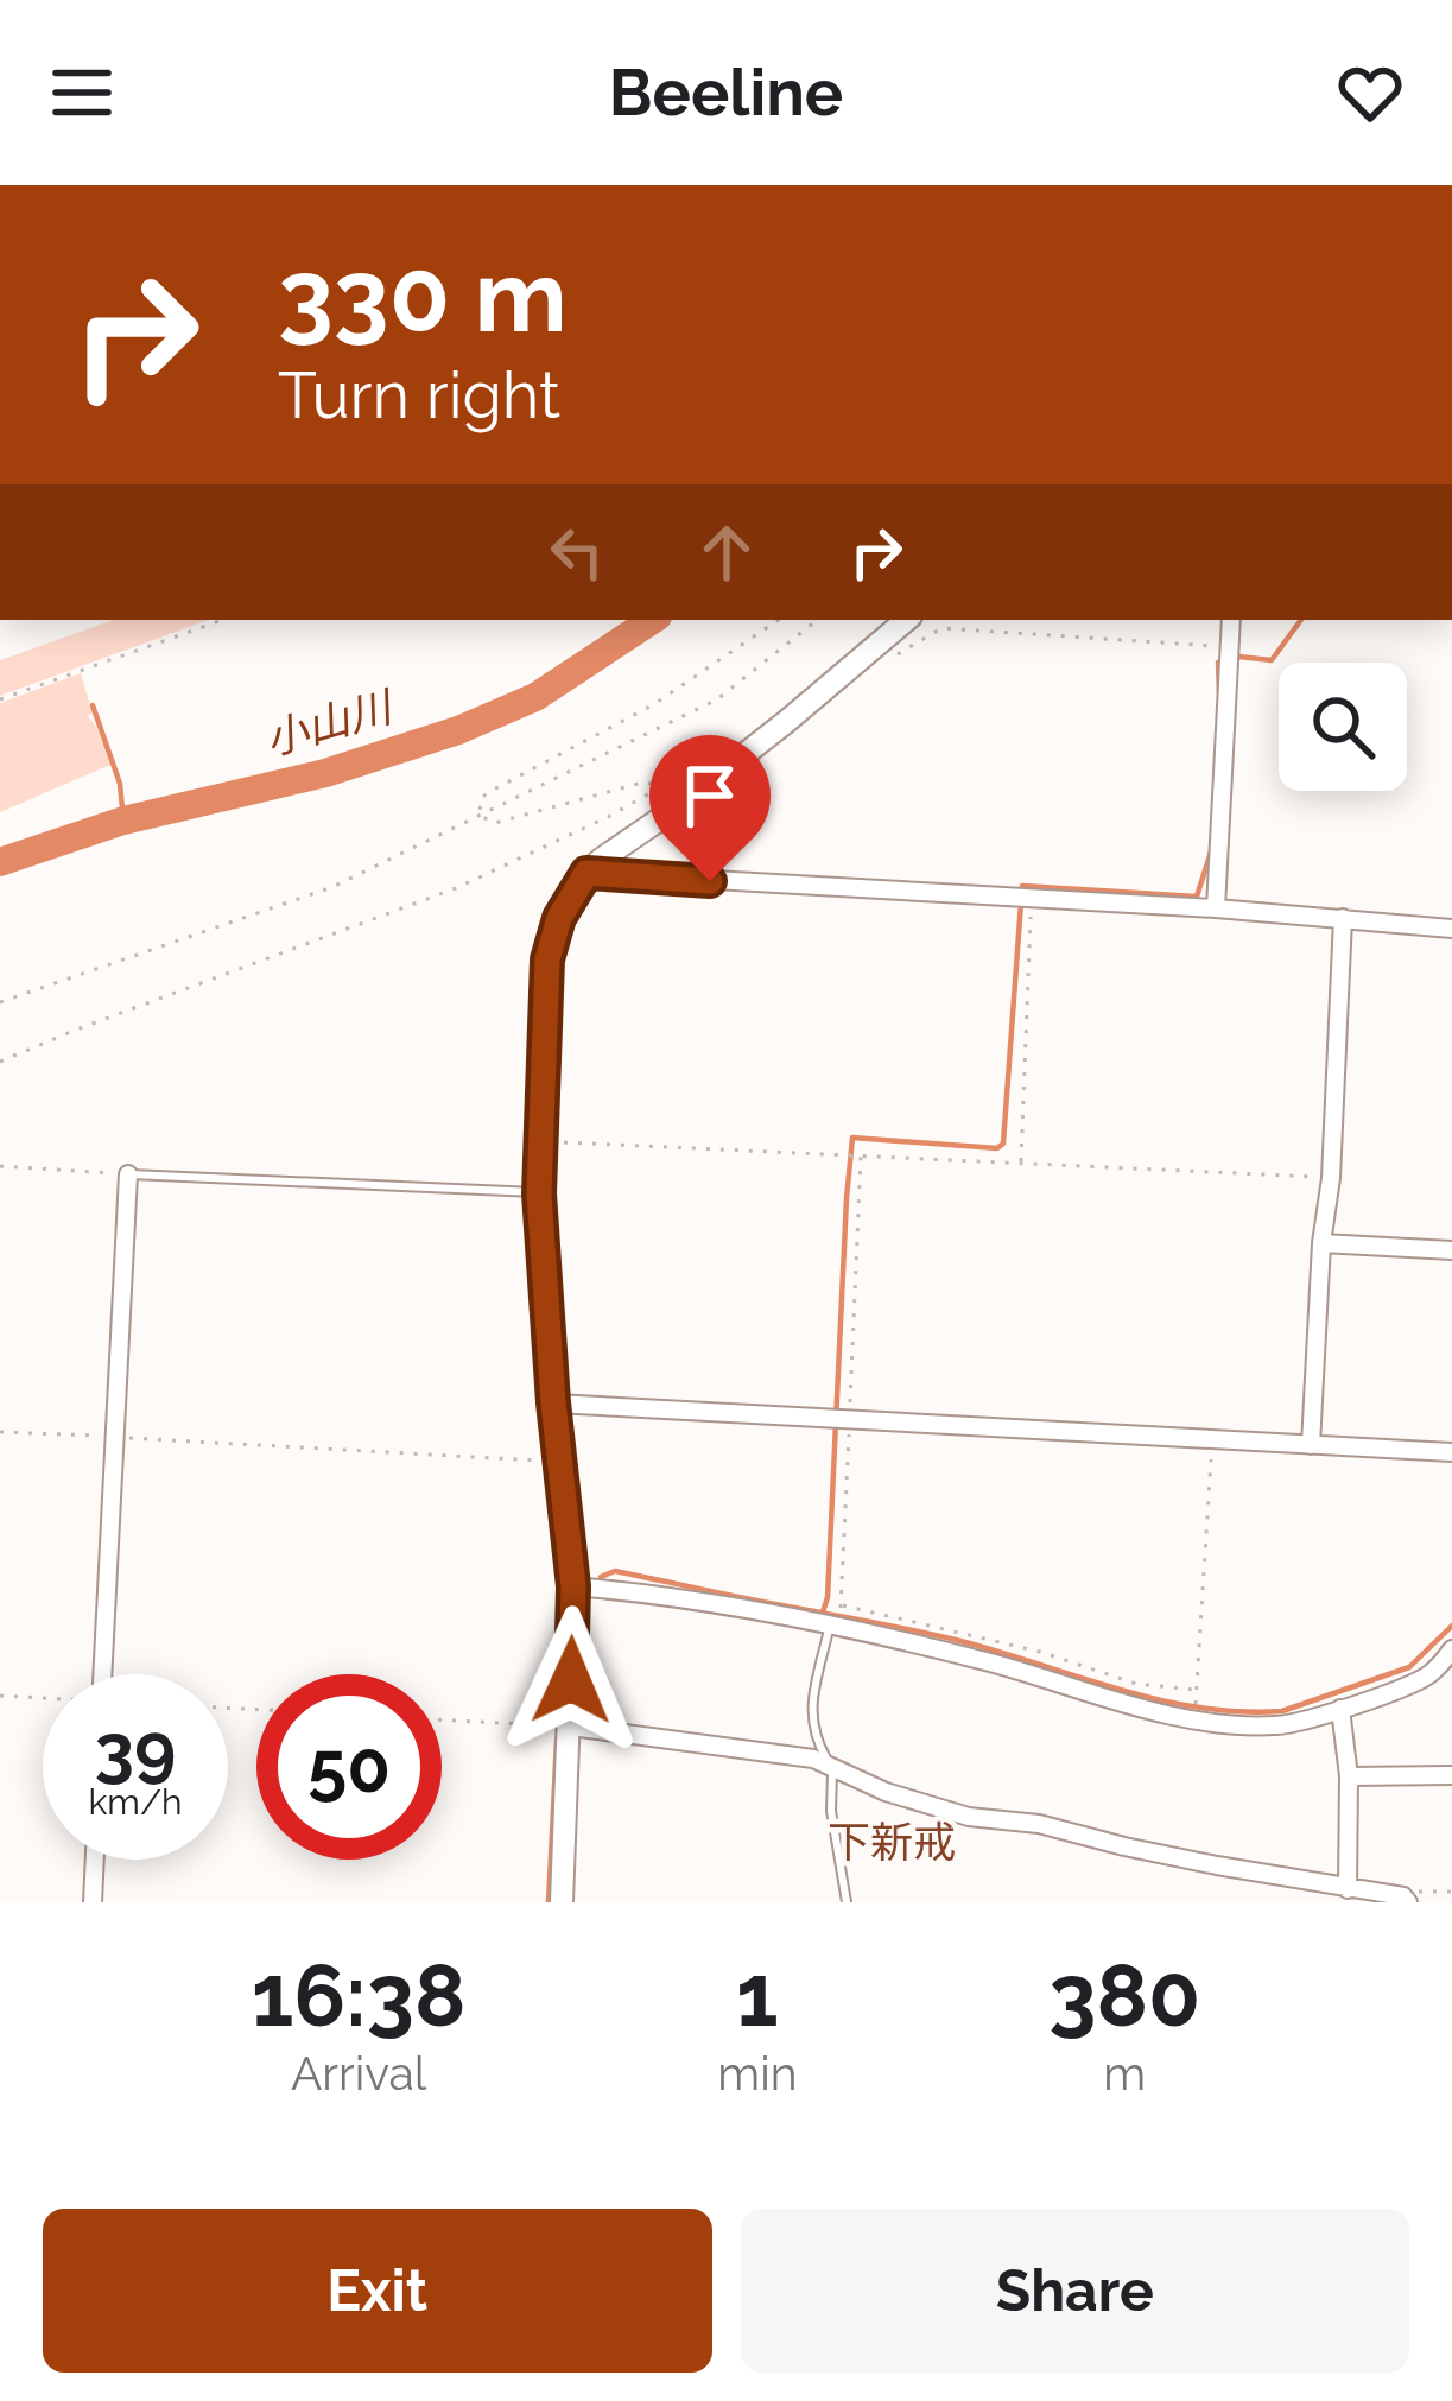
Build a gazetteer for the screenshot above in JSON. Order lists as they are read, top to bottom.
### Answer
{
  "districts": ["下新戒"],
  "water": ["小山川"],
  "page": {
    "header": "Beeline",
    "turn": ["330 m", "Turn right"],
    "speed": "39 km/h",
    "limit": "50",
    "eta": [
      "16:38",
      "Arrival",
      "1",
      "min",
      "380",
      "m"
    ],
    "buttons": ["Exit", "Share"]
  }
}
